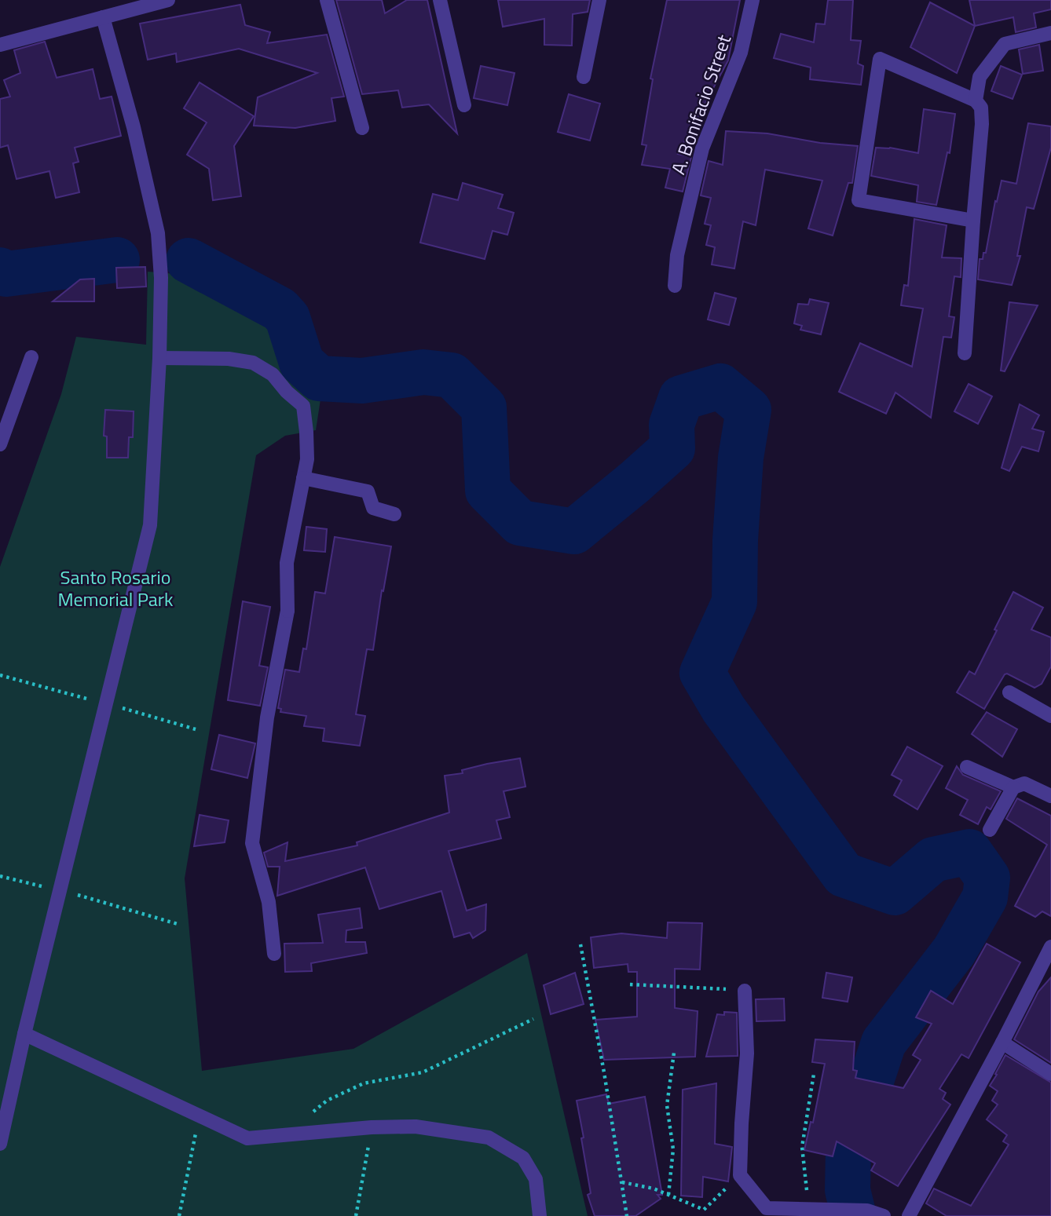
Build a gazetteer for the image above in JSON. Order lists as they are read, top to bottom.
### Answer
{
  "streets": {
    "street": ["A. Bonifacio Street"]
  },
  "parks": ["Santo Rosario Memorial Park"]
}
